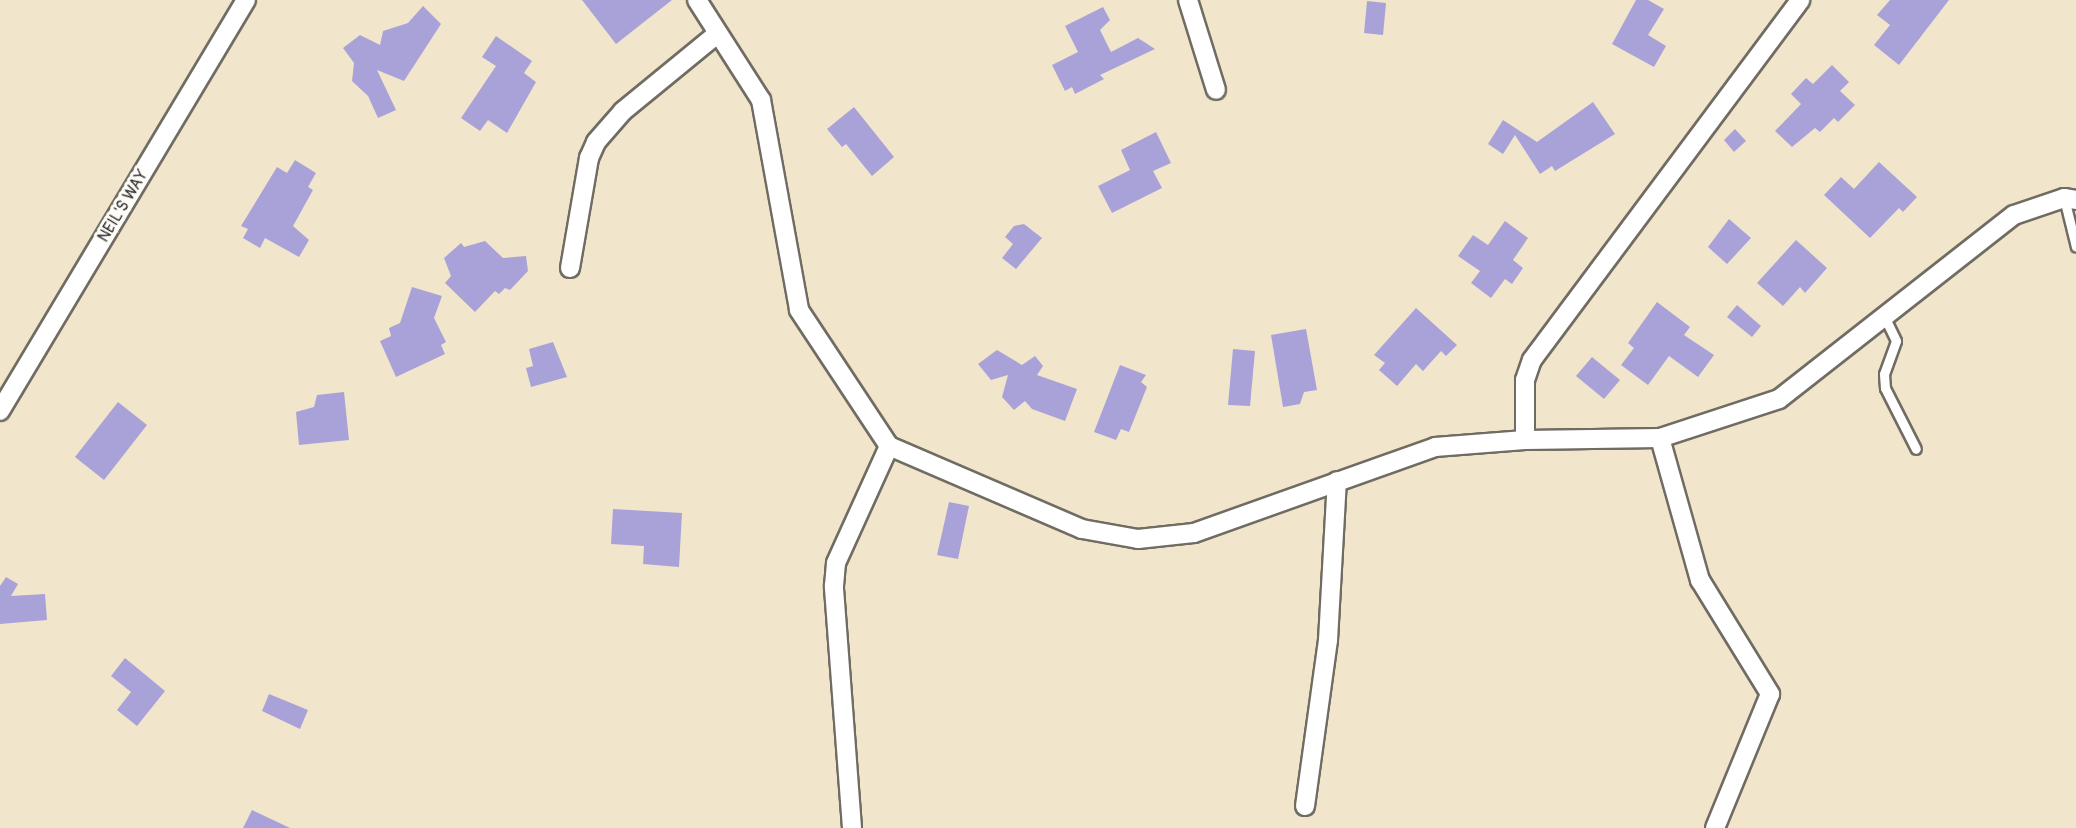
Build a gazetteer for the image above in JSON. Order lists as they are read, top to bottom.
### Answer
{
  "streets": {
    "street": ["NEIL'S WAY"]
  }
}
